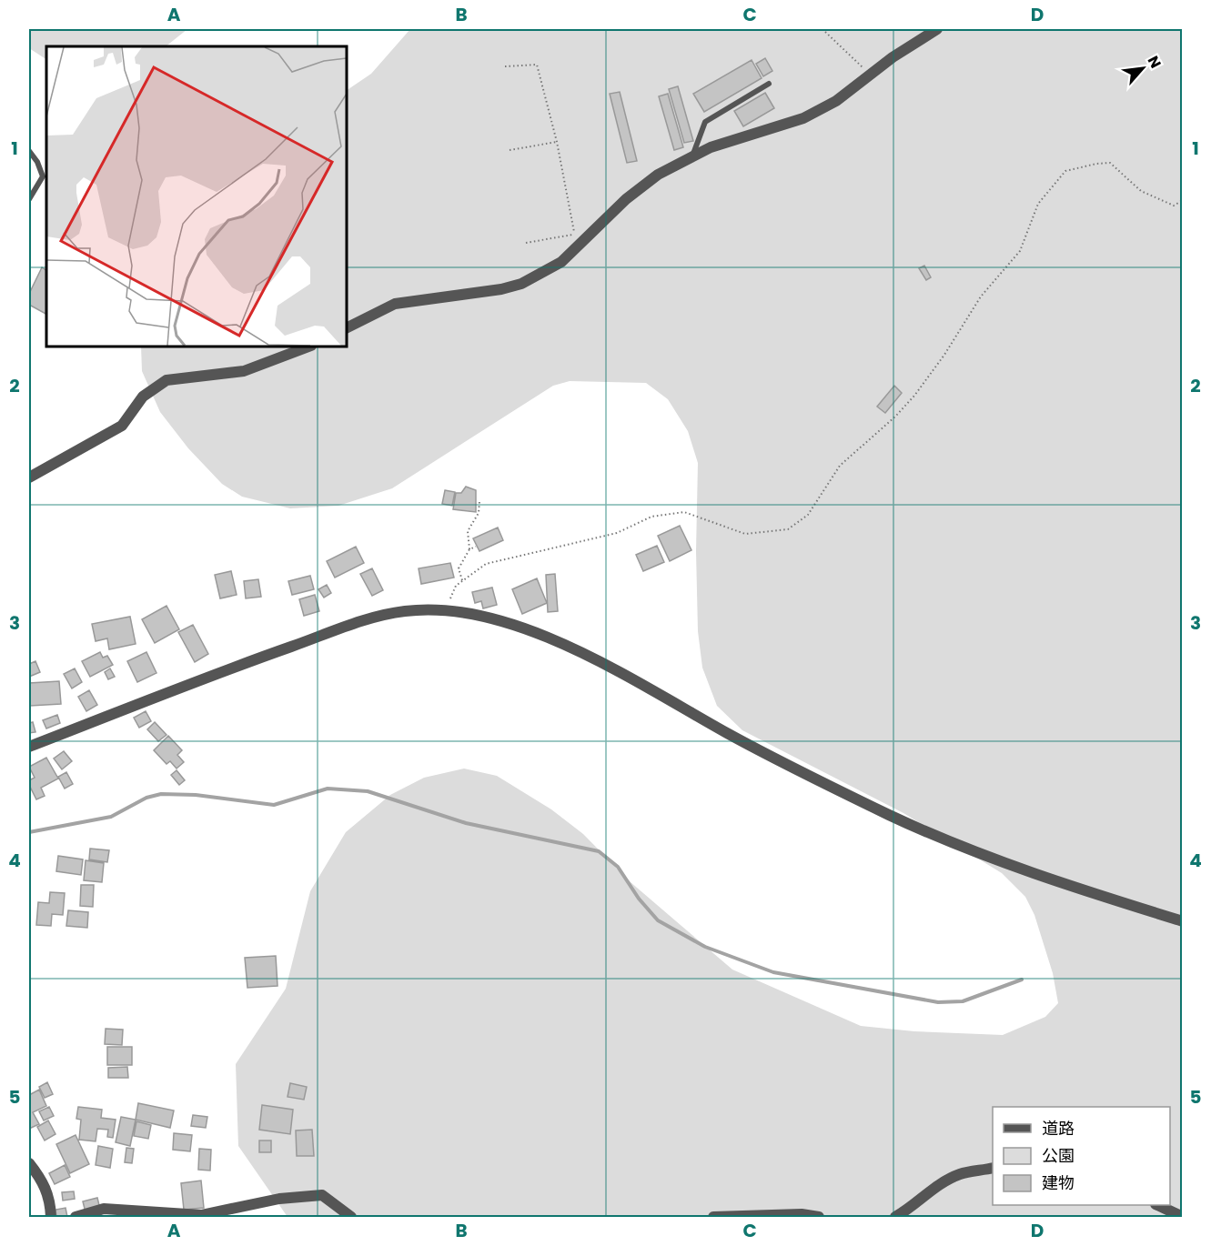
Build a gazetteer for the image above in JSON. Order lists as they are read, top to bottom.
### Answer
{
  "legend": ["道路", "公園", "建物"],
  "north": "top right",
  "grid": {
    "columns": [
      "A",
      "B",
      "C",
      "D"
    ],
    "rows": [
      "1",
      "2",
      "3",
      "4",
      "5"
    ]
  }
}
